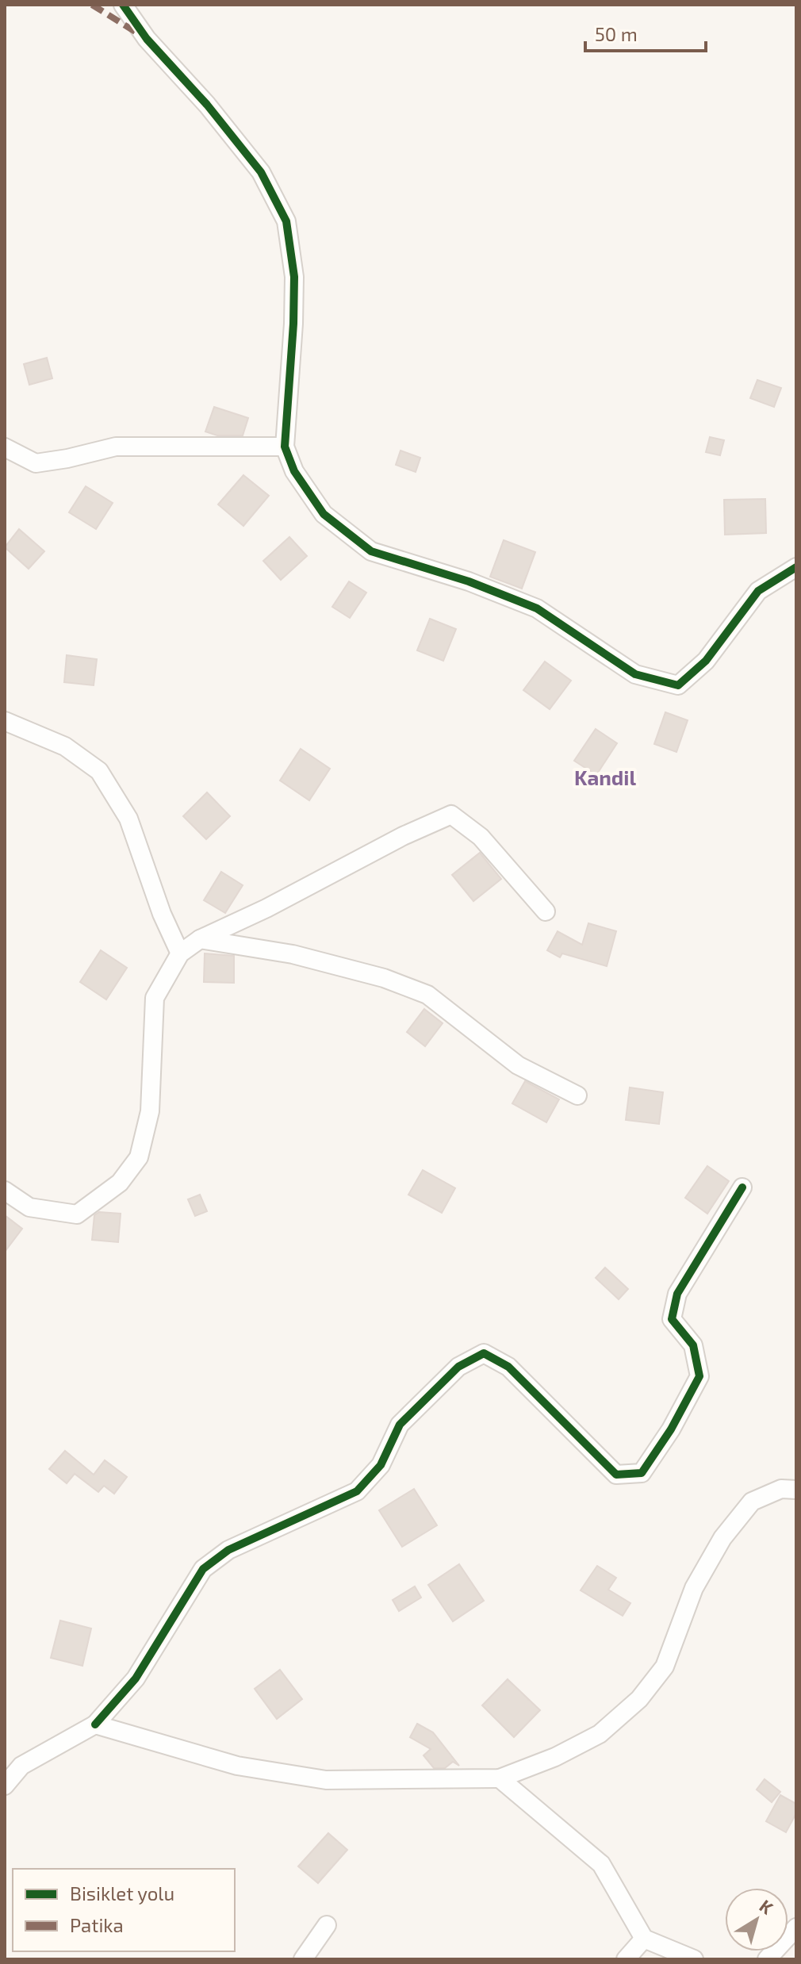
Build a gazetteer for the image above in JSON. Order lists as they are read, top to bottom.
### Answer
{
  "districts": ["Kandil"],
  "legend": ["Bisiklet yolu", "Patika"],
  "scale_bar": "50 m",
  "north": "top right"
}
